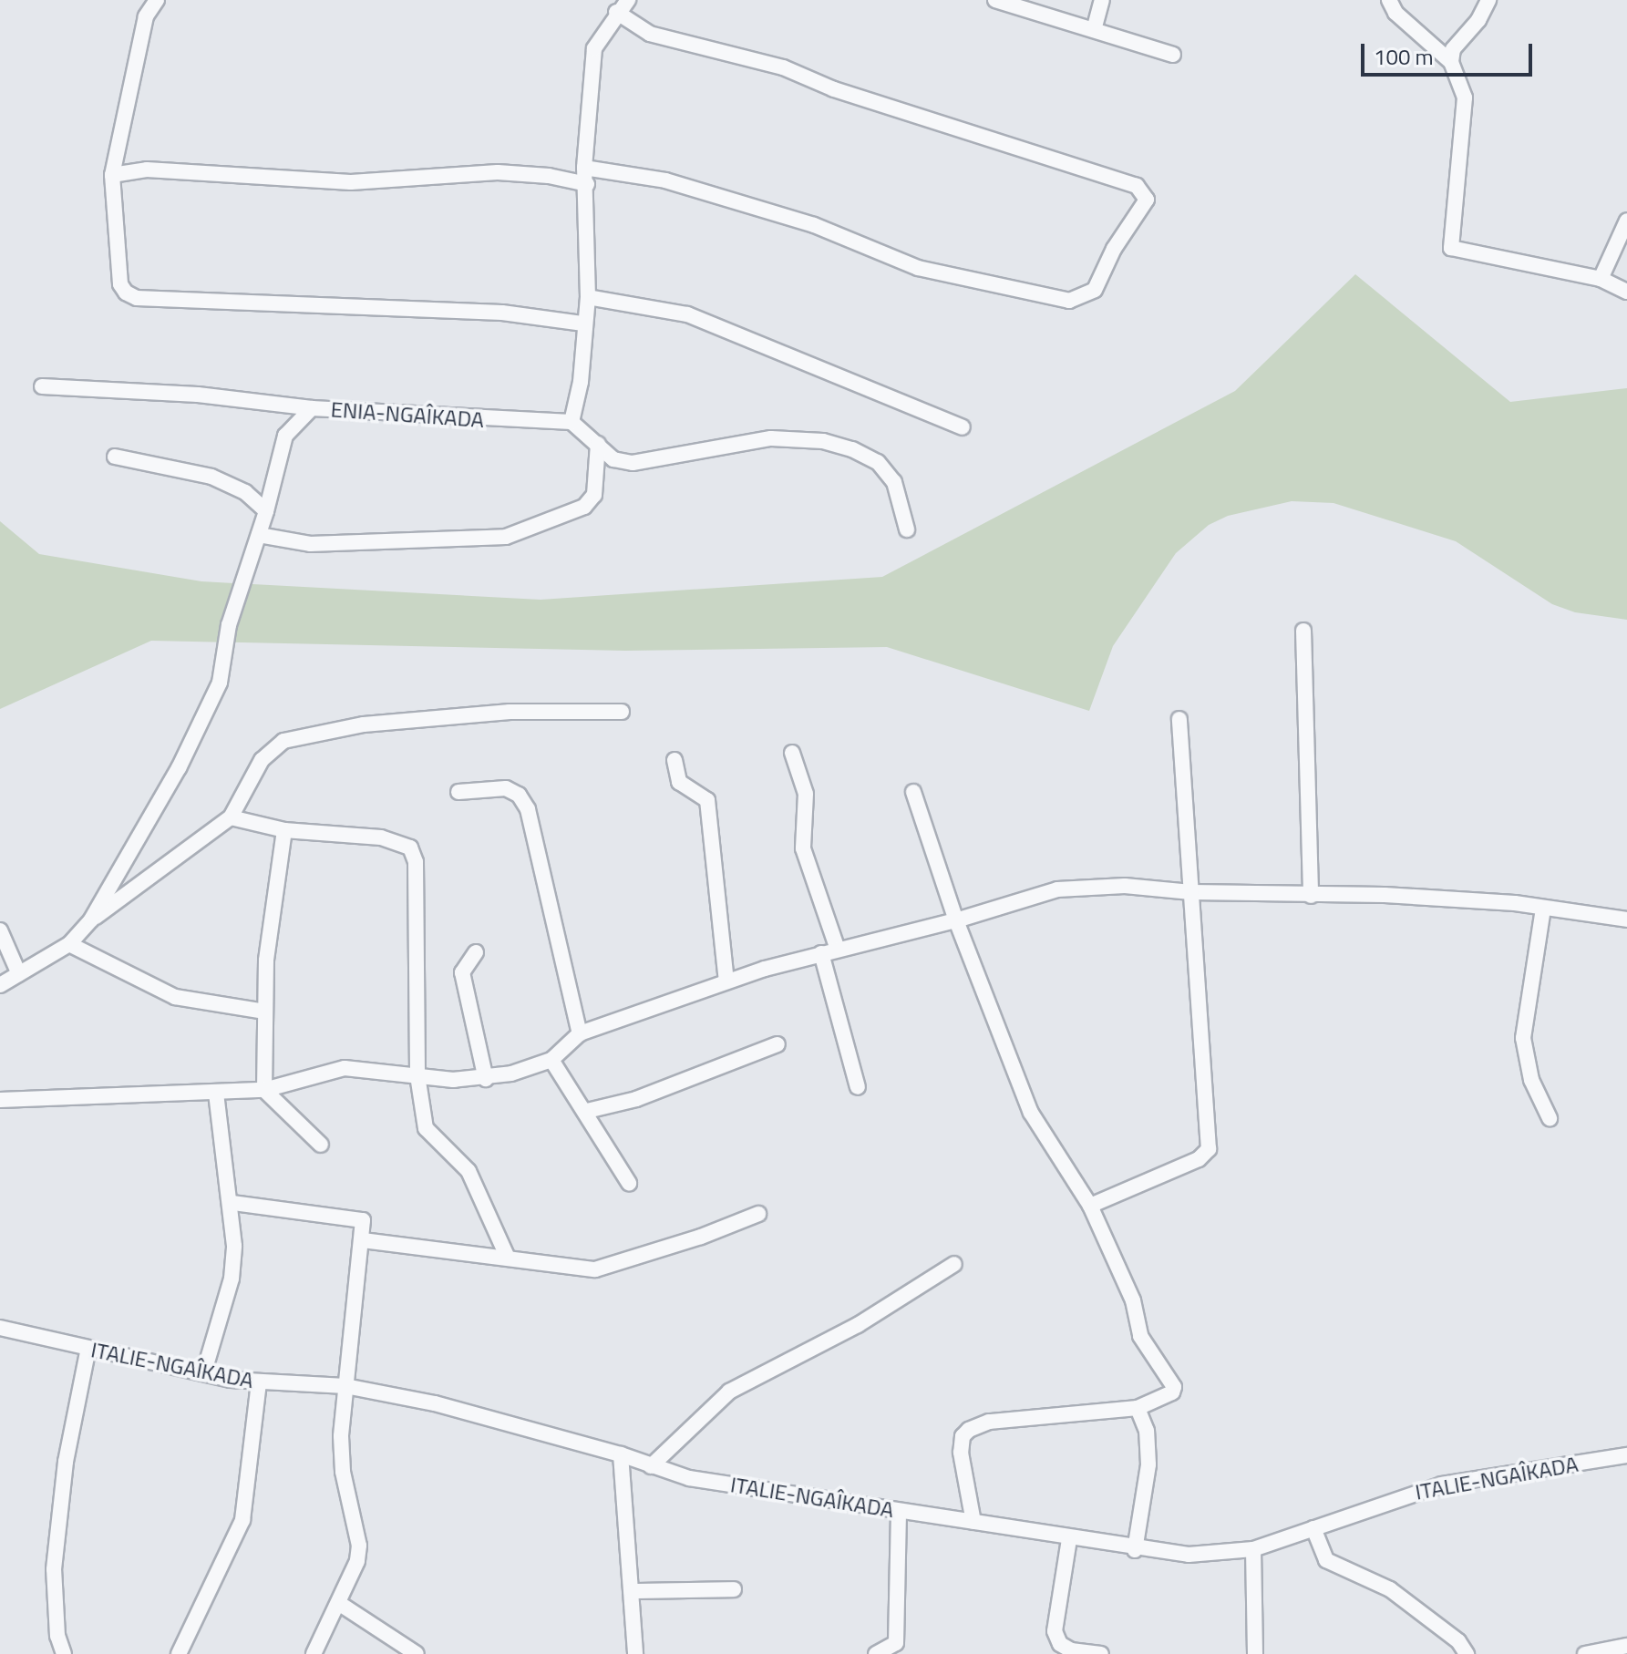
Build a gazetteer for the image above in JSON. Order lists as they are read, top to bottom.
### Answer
{
  "streets": {
    "street": ["ENIA-NGAÎKADA", "ITALIE-NGAÎKADA"]
  },
  "scale_bar": "100 m"
}
